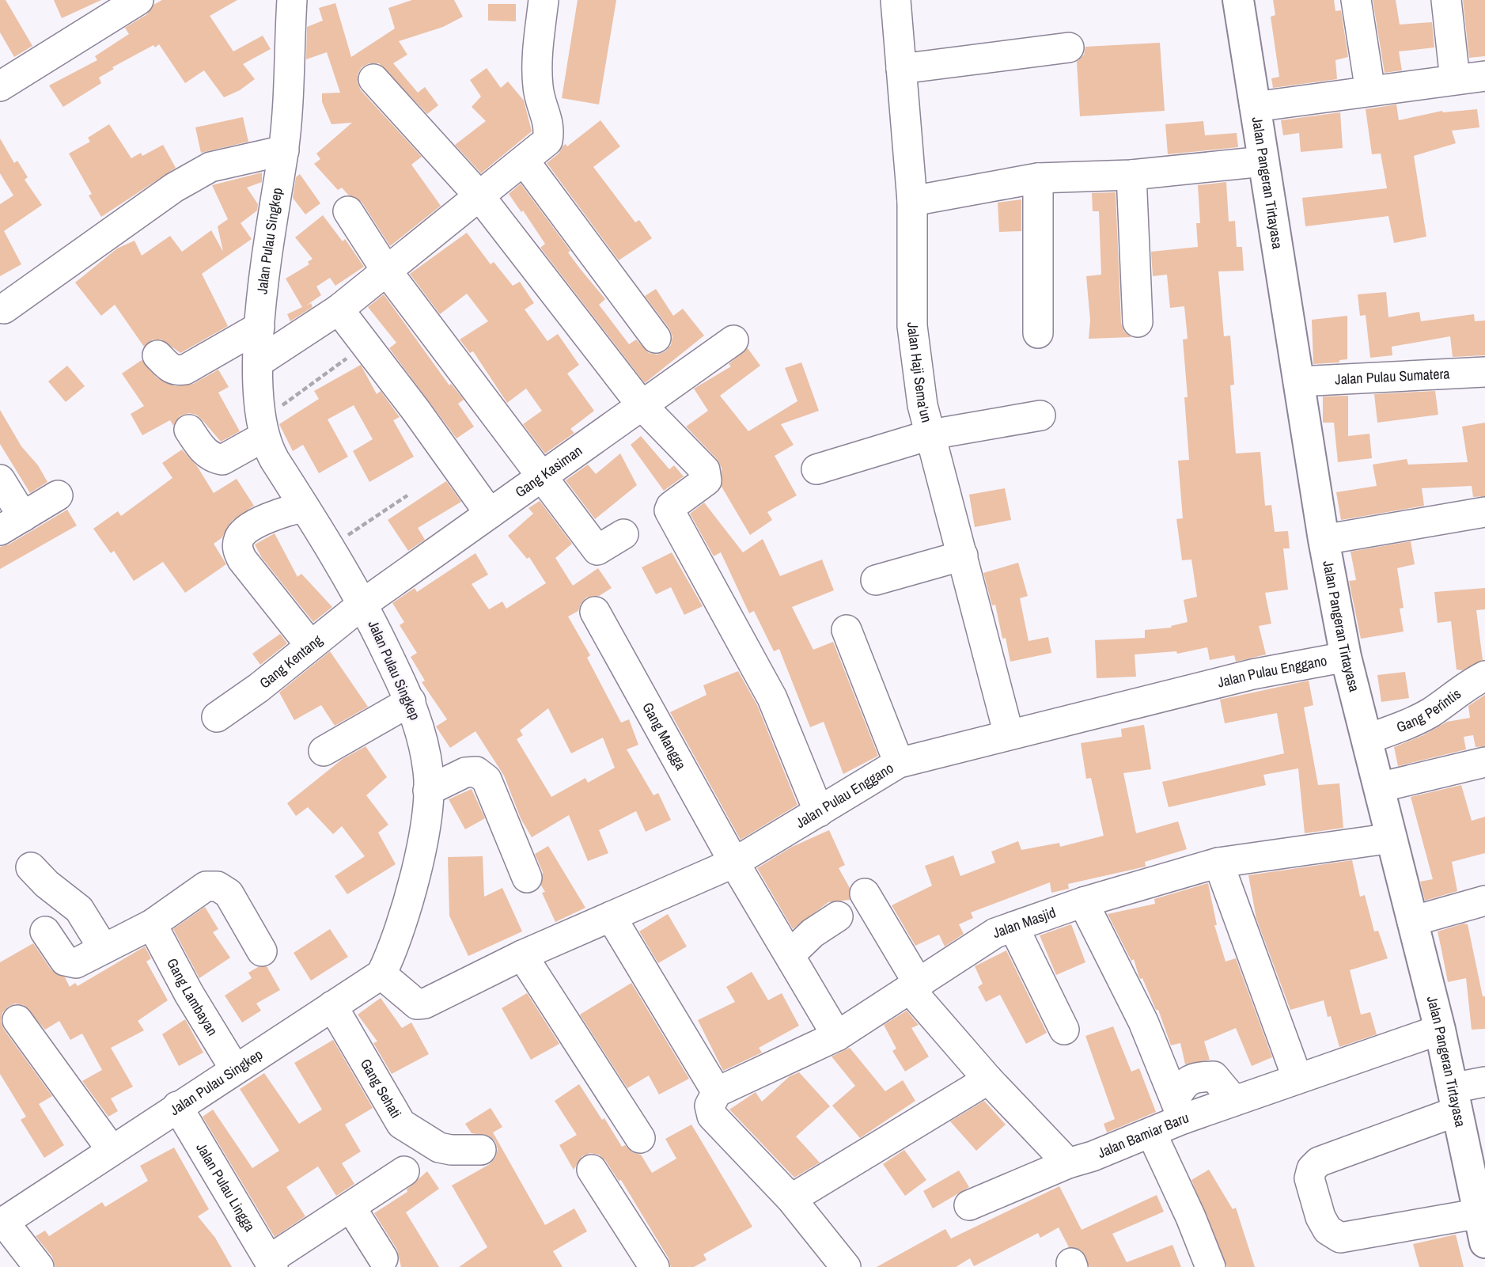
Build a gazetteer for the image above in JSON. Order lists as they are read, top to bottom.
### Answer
{
  "streets": {
    "main road": ["Jalan Pangeran Tirtayasa"],
    "street": [
      "Jalan Pulau Singkep",
      "Jalan Haji Sema'un",
      "Jalan Pulau Sumatera",
      "Gang Kasiman",
      "Gang Kentang",
      "Jalan Pulau Enggano",
      "Gang Perîntis",
      "Gang Mangga",
      "Jalan Masjid",
      "Gang Lambayan",
      "Gang Sehati",
      "Jalan Bamiar Baru",
      "Jalan Pulau Lingga"
    ]
  },
  "crossings": [
    ["Jalan Pangeran Tirtayasa", "Jalan Pulau Sumatera"],
    ["Jalan Pangeran Tirtayasa", "Jalan Pulau Enggano"],
    ["Jalan Pangeran Tirtayasa", "Gang Perîntis"],
    ["Jalan Pangeran Tirtayasa", "Jalan Masjid"],
    ["Jalan Pangeran Tirtayasa", "Jalan Bamiar Baru"],
    ["Jalan Pulau Singkep", "Gang Kasiman"],
    ["Jalan Pulau Singkep", "Gang Kentang"],
    ["Jalan Pulau Singkep", "Jalan Pulau Enggano"],
    ["Jalan Pulau Singkep", "Gang Lambayan"],
    ["Jalan Pulau Singkep", "Gang Sehati"],
    ["Jalan Pulau Singkep", "Jalan Pulau Lingga"],
    ["Jalan Haji Sema'un", "Jalan Pulau Enggano"],
    ["Gang Kasiman", "Gang Kentang"],
    ["Jalan Pulau Enggano", "Gang Mangga"],
    ["Gang Mangga", "Jalan Masjid"]
  ]
}
